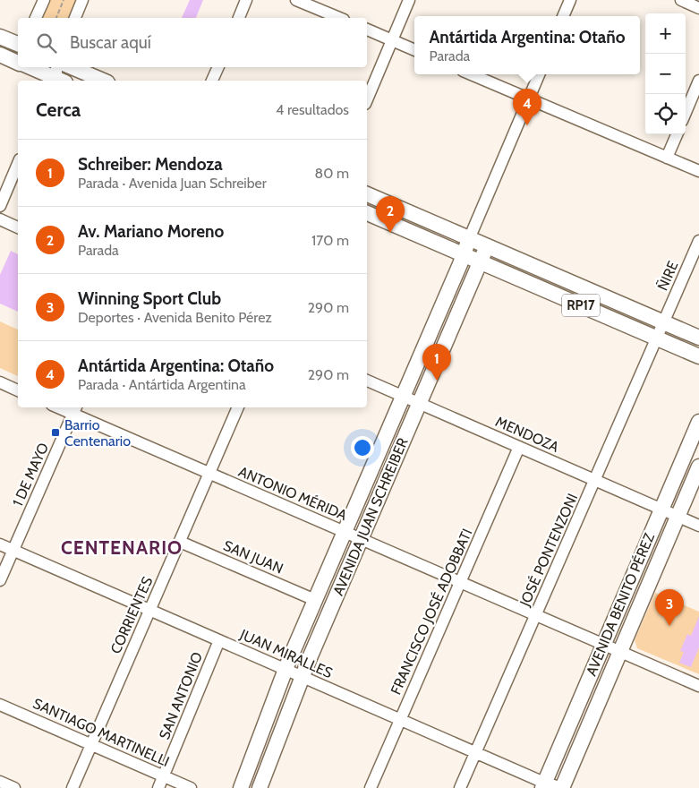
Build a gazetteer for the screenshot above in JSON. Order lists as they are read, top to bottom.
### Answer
{
  "streets": {
    "main road": ["RP17", "AVENIDA JUAN SCHREIBER", "AVENIDA BENITO PÉREZ"],
    "street": [
      "ÑIRE",
      "MENDOZA",
      "1 DE MAYO",
      "ANTONIO MÉRIDA",
      "JOSÉ PONTENZONI",
      "SAN JUAN",
      "FRANCISCO JOSÉ ADOBBATI",
      "CORRIENTES",
      "JUAN MIRALLES",
      "SAN ANTONIO",
      "SANTIAGO MARTINELLI"
    ]
  },
  "crossings": [
    ["ÑIRE", "RP17"],
    ["ÑIRE", "JOSÉ PONTENZONI"],
    ["RP17", "AVENIDA JUAN SCHREIBER"],
    ["RP17", "JOSÉ PONTENZONI"],
    ["MENDOZA", "AVENIDA JUAN SCHREIBER"],
    ["MENDOZA", "JOSÉ PONTENZONI"],
    ["MENDOZA", "AVENIDA BENITO PÉREZ"],
    ["MENDOZA", "FRANCISCO JOSÉ ADOBBATI"],
    ["1 DE MAYO", "ANTONIO MÉRIDA"],
    ["1 DE MAYO", "JUAN MIRALLES"],
    ["ANTONIO MÉRIDA", "AVENIDA JUAN SCHREIBER"],
    ["ANTONIO MÉRIDA", "JOSÉ PONTENZONI"],
    ["ANTONIO MÉRIDA", "AVENIDA BENITO PÉREZ"],
    ["ANTONIO MÉRIDA", "FRANCISCO JOSÉ ADOBBATI"],
    ["ANTONIO MÉRIDA", "CORRIENTES"],
    ["AVENIDA JUAN SCHREIBER", "SAN JUAN"],
    ["AVENIDA JUAN SCHREIBER", "JUAN MIRALLES"],
    ["JOSÉ PONTENZONI", "JUAN MIRALLES"],
    ["SAN JUAN", "CORRIENTES"],
    ["AVENIDA BENITO PÉREZ", "JUAN MIRALLES"],
    ["FRANCISCO JOSÉ ADOBBATI", "JUAN MIRALLES"],
    ["CORRIENTES", "JUAN MIRALLES"],
    ["CORRIENTES", "SANTIAGO MARTINELLI"],
    ["JUAN MIRALLES", "SAN ANTONIO"],
    ["SAN ANTONIO", "SANTIAGO MARTINELLI"]
  ],
  "districts": ["CENTENARIO"],
  "places": {
    "transit": ["Barrio Centenario"]
  },
  "page": {
    "map_buttons": ["+", "−"],
    "popup": ["Antártida Argentina: Otaño", "Parada"],
    "search": "Buscar aquí",
    "heading": ["Cerca", "4 resultados"],
    "pins": [
      "4",
      "2",
      "1",
      "3"
    ],
    "list": [
      {
        "mark": "1",
        "name": "Schreiber: Mendoza",
        "note": "Parada · Avenida Juan Schreiber",
        "value": "80 m"
      },
      {
        "mark": "2",
        "name": "Av. Mariano Moreno",
        "note": "Parada",
        "value": "170 m"
      },
      {
        "mark": "3",
        "name": "Winning Sport Club",
        "note": "Deportes · Avenida Benito Pérez",
        "value": "290 m"
      },
      {
        "mark": "4",
        "name": "Antártida Argentina: Otaño",
        "note": "Parada · Antártida Argentina",
        "value": "290 m"
      }
    ]
  }
}
